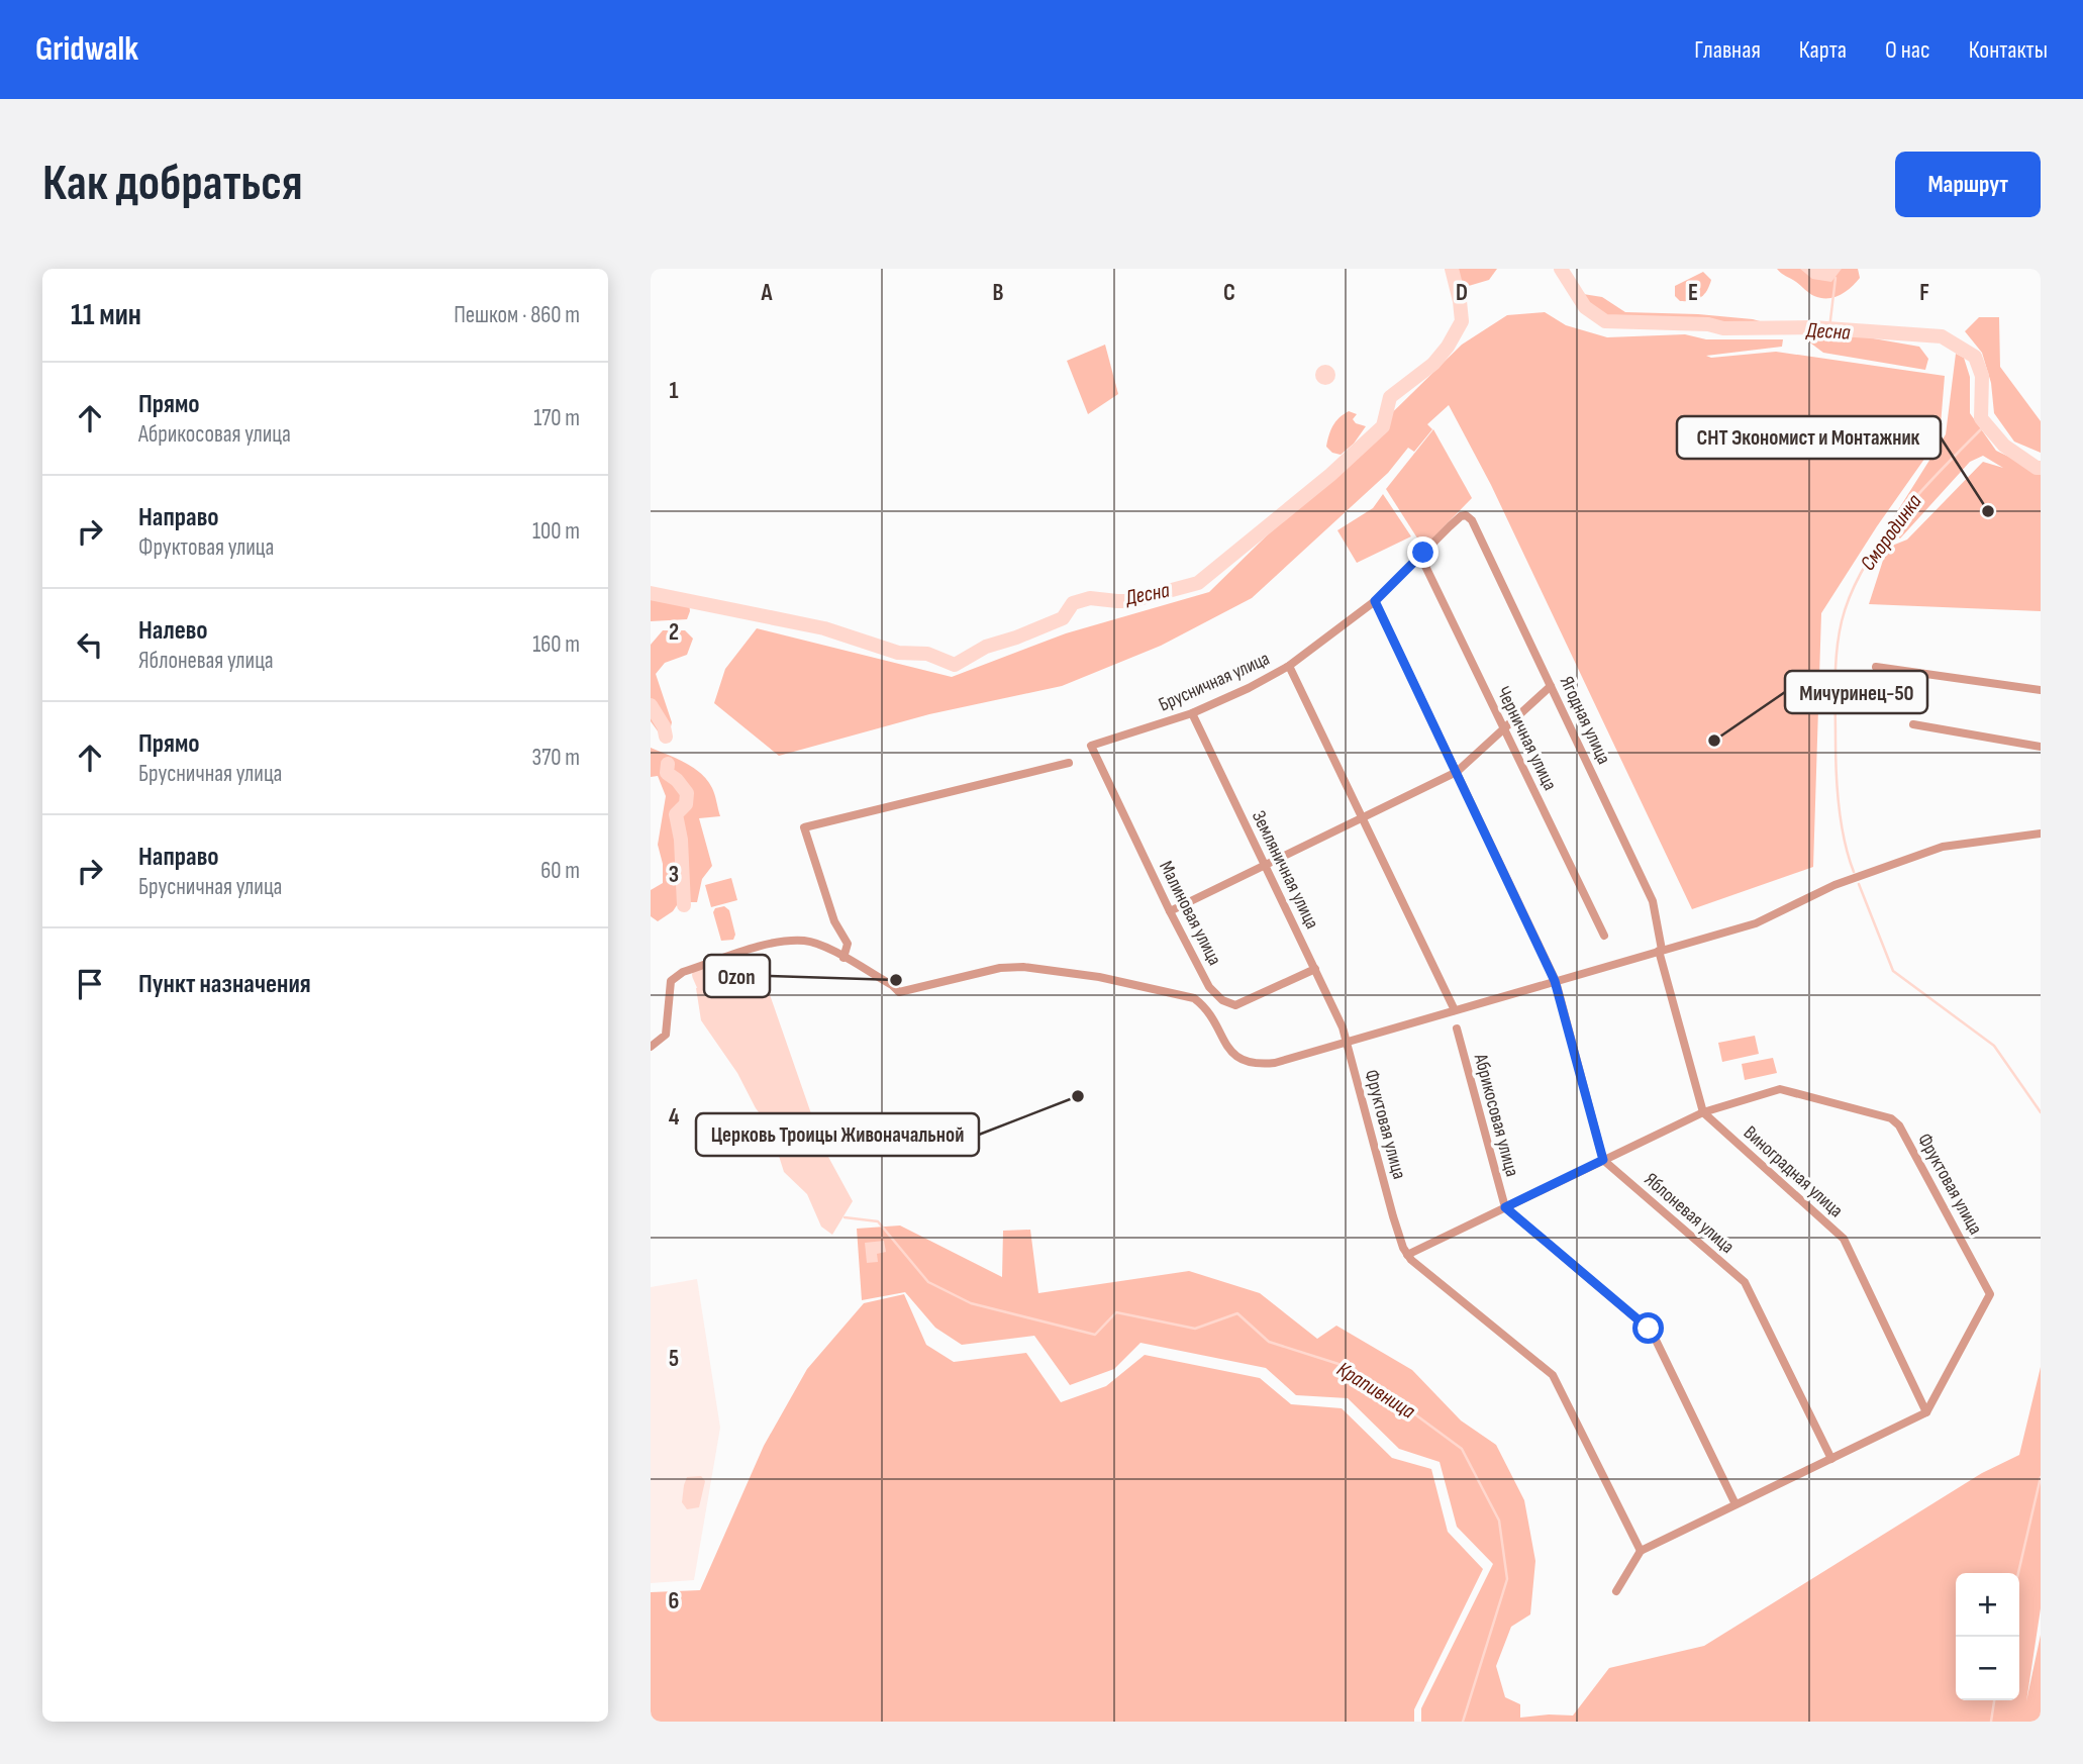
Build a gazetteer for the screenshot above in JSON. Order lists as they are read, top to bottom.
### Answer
{
  "streets": {
    "street": [
      "Брусничная улица",
      "Ягодная улица",
      "Черничная улица",
      "Земляничная улица",
      "Малиновая улица",
      "Абрикосовая улица",
      "Фруктовая улица",
      "Виноградная улица",
      "Яблоневая улица"
    ]
  },
  "crossings": [
    ["Брусничная улица", "Ягодная улица"],
    ["Брусничная улица", "Черничная улица"],
    ["Брусничная улица", "Земляничная улица"],
    ["Брусничная улица", "Малиновая улица"],
    ["Земляничная улица", "Малиновая улица"],
    ["Земляничная улица", "Фруктовая улица"],
    ["Абрикосовая улица", "Фруктовая улица"],
    ["Фруктовая улица", "Виноградная улица"],
    ["Фруктовая улица", "Яблоневая улица"]
  ],
  "water": ["Десна", "Смородинка", "Крапивница"],
  "places": [
    "СНТ Экономист и Монтажник",
    "Мичуринец-50",
    "Ozon",
    "Церковь Троицы Живоначальной"
  ],
  "page": {
    "header": "Gridwalk",
    "nav": [
      "Главная",
      "Карта",
      "О нас",
      "Контакты"
    ],
    "buttons": "Маршрут",
    "title": "Как добраться",
    "heading": ["11 мин", "Пешком · 860 m"],
    "list": [
      ["Прямо", "Абрикосовая улица", "170 m"],
      ["Направо", "Фруктовая улица", "100 m"],
      ["Налево", "Яблоневая улица", "160 m"],
      ["Прямо", "Брусничная улица", "370 m"],
      ["Направо", "Брусничная улица", "60 m"],
      "Пункт назначения"
    ],
    "map_buttons": ["+", "−"]
  },
  "grid": {
    "columns": [
      "A",
      "B",
      "C",
      "D",
      "E",
      "F"
    ],
    "rows": [
      "1",
      "2",
      "3",
      "4",
      "5",
      "6"
    ]
  }
}
